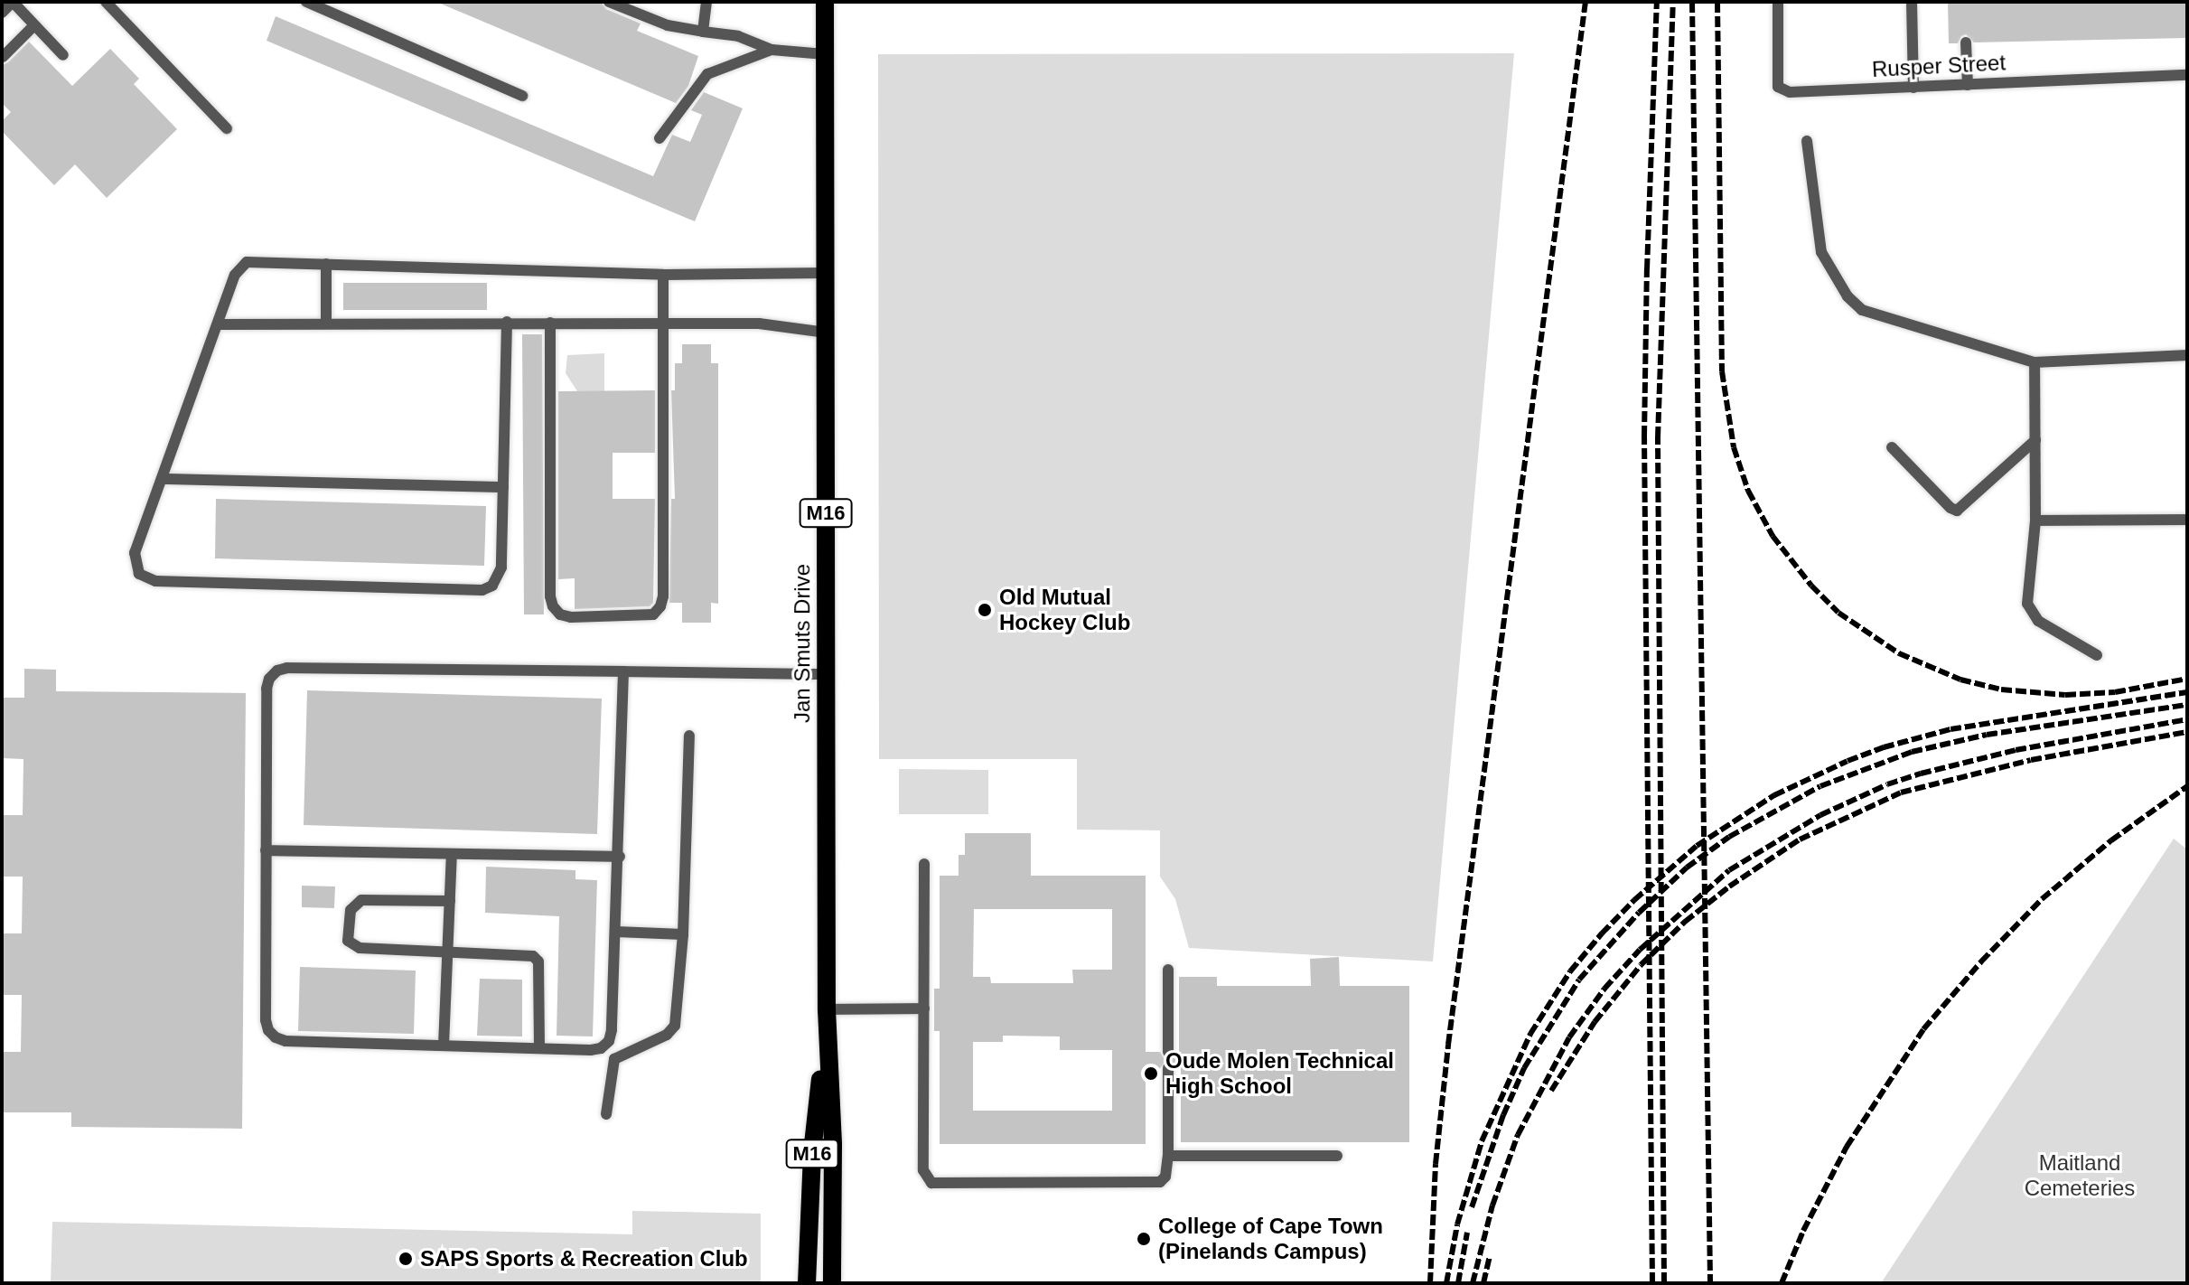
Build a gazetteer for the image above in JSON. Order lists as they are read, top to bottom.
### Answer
{
  "streets": {
    "main road": ["M16", "Jan Smuts Drive"],
    "lane": ["Rusper Street"]
  },
  "parks": ["Maitland Cemeteries"],
  "places": [
    "Old Mutual Hockey Club",
    "Oude Molen Technical High School",
    "College of Cape Town (Pinelands Campus)",
    "SAPS Sports & Recreation Club"
  ]
}
